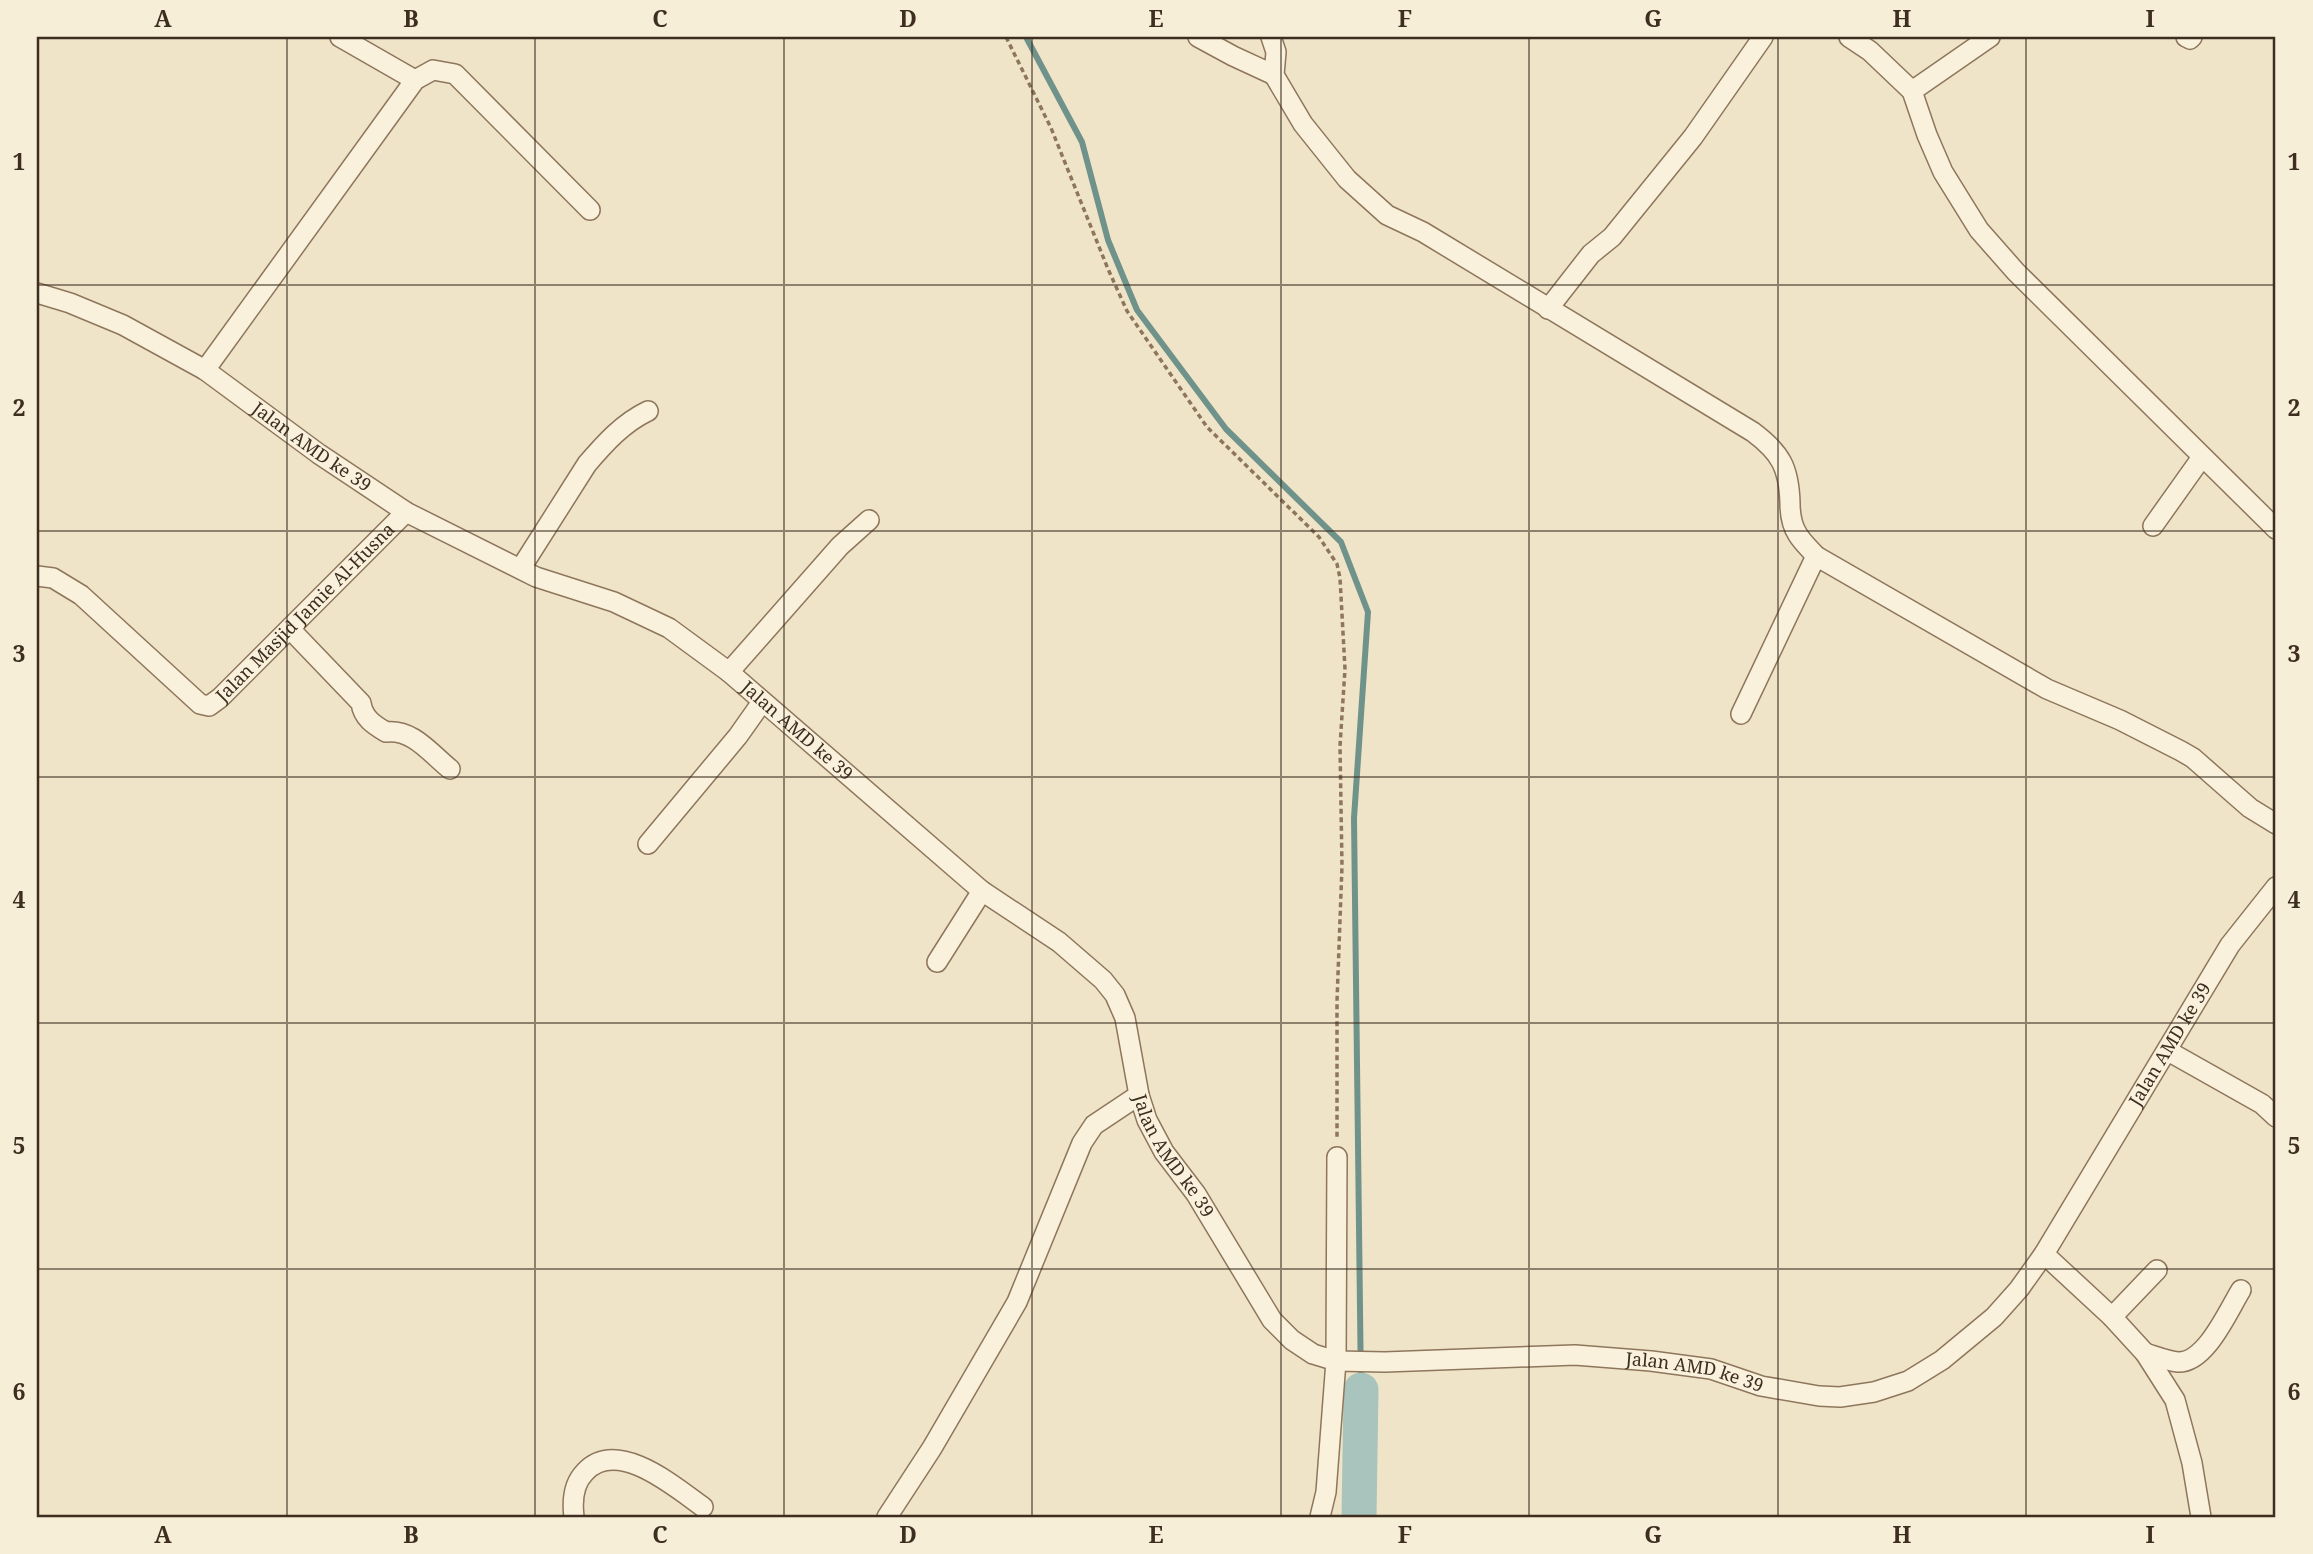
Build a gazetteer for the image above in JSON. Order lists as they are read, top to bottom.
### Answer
{
  "streets": {
    "street": ["Jalan AMD ke 39", "Jalan Masjid Jamie Al-Husna"]
  },
  "crossings": [
    ["Jalan AMD ke 39", "Jalan Masjid Jamie Al-Husna"]
  ],
  "grid": {
    "columns": [
      "A",
      "B",
      "C",
      "D",
      "E",
      "F",
      "G",
      "H",
      "I"
    ],
    "rows": [
      "1",
      "2",
      "3",
      "4",
      "5",
      "6"
    ]
  }
}
